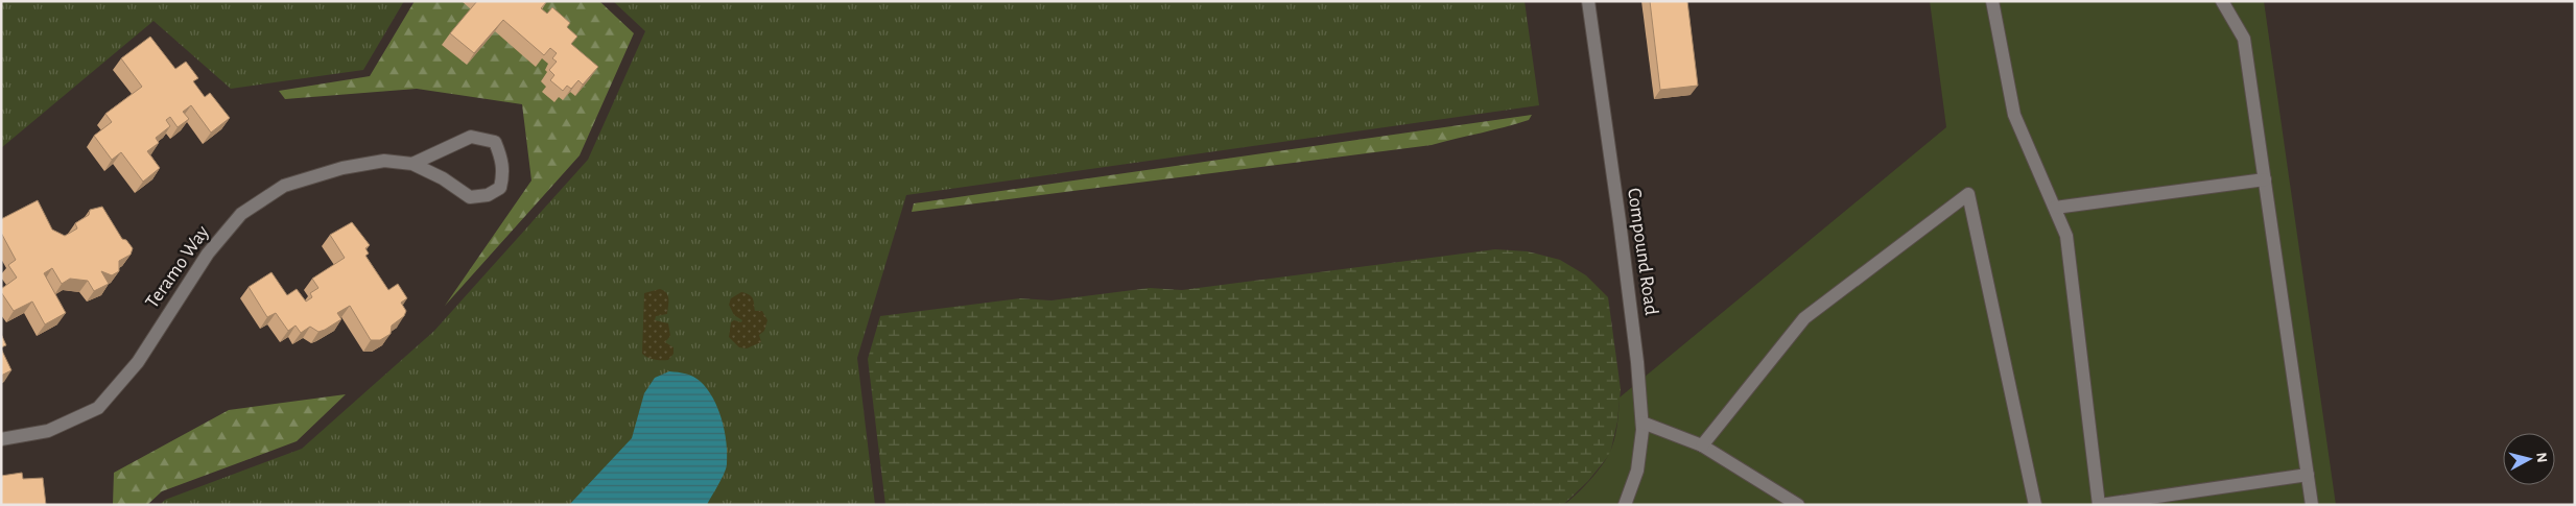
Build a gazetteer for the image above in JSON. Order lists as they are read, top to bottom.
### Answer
{
  "streets": {
    "street": ["Compound Road", "Teramo Way"]
  },
  "north": "right"
}
